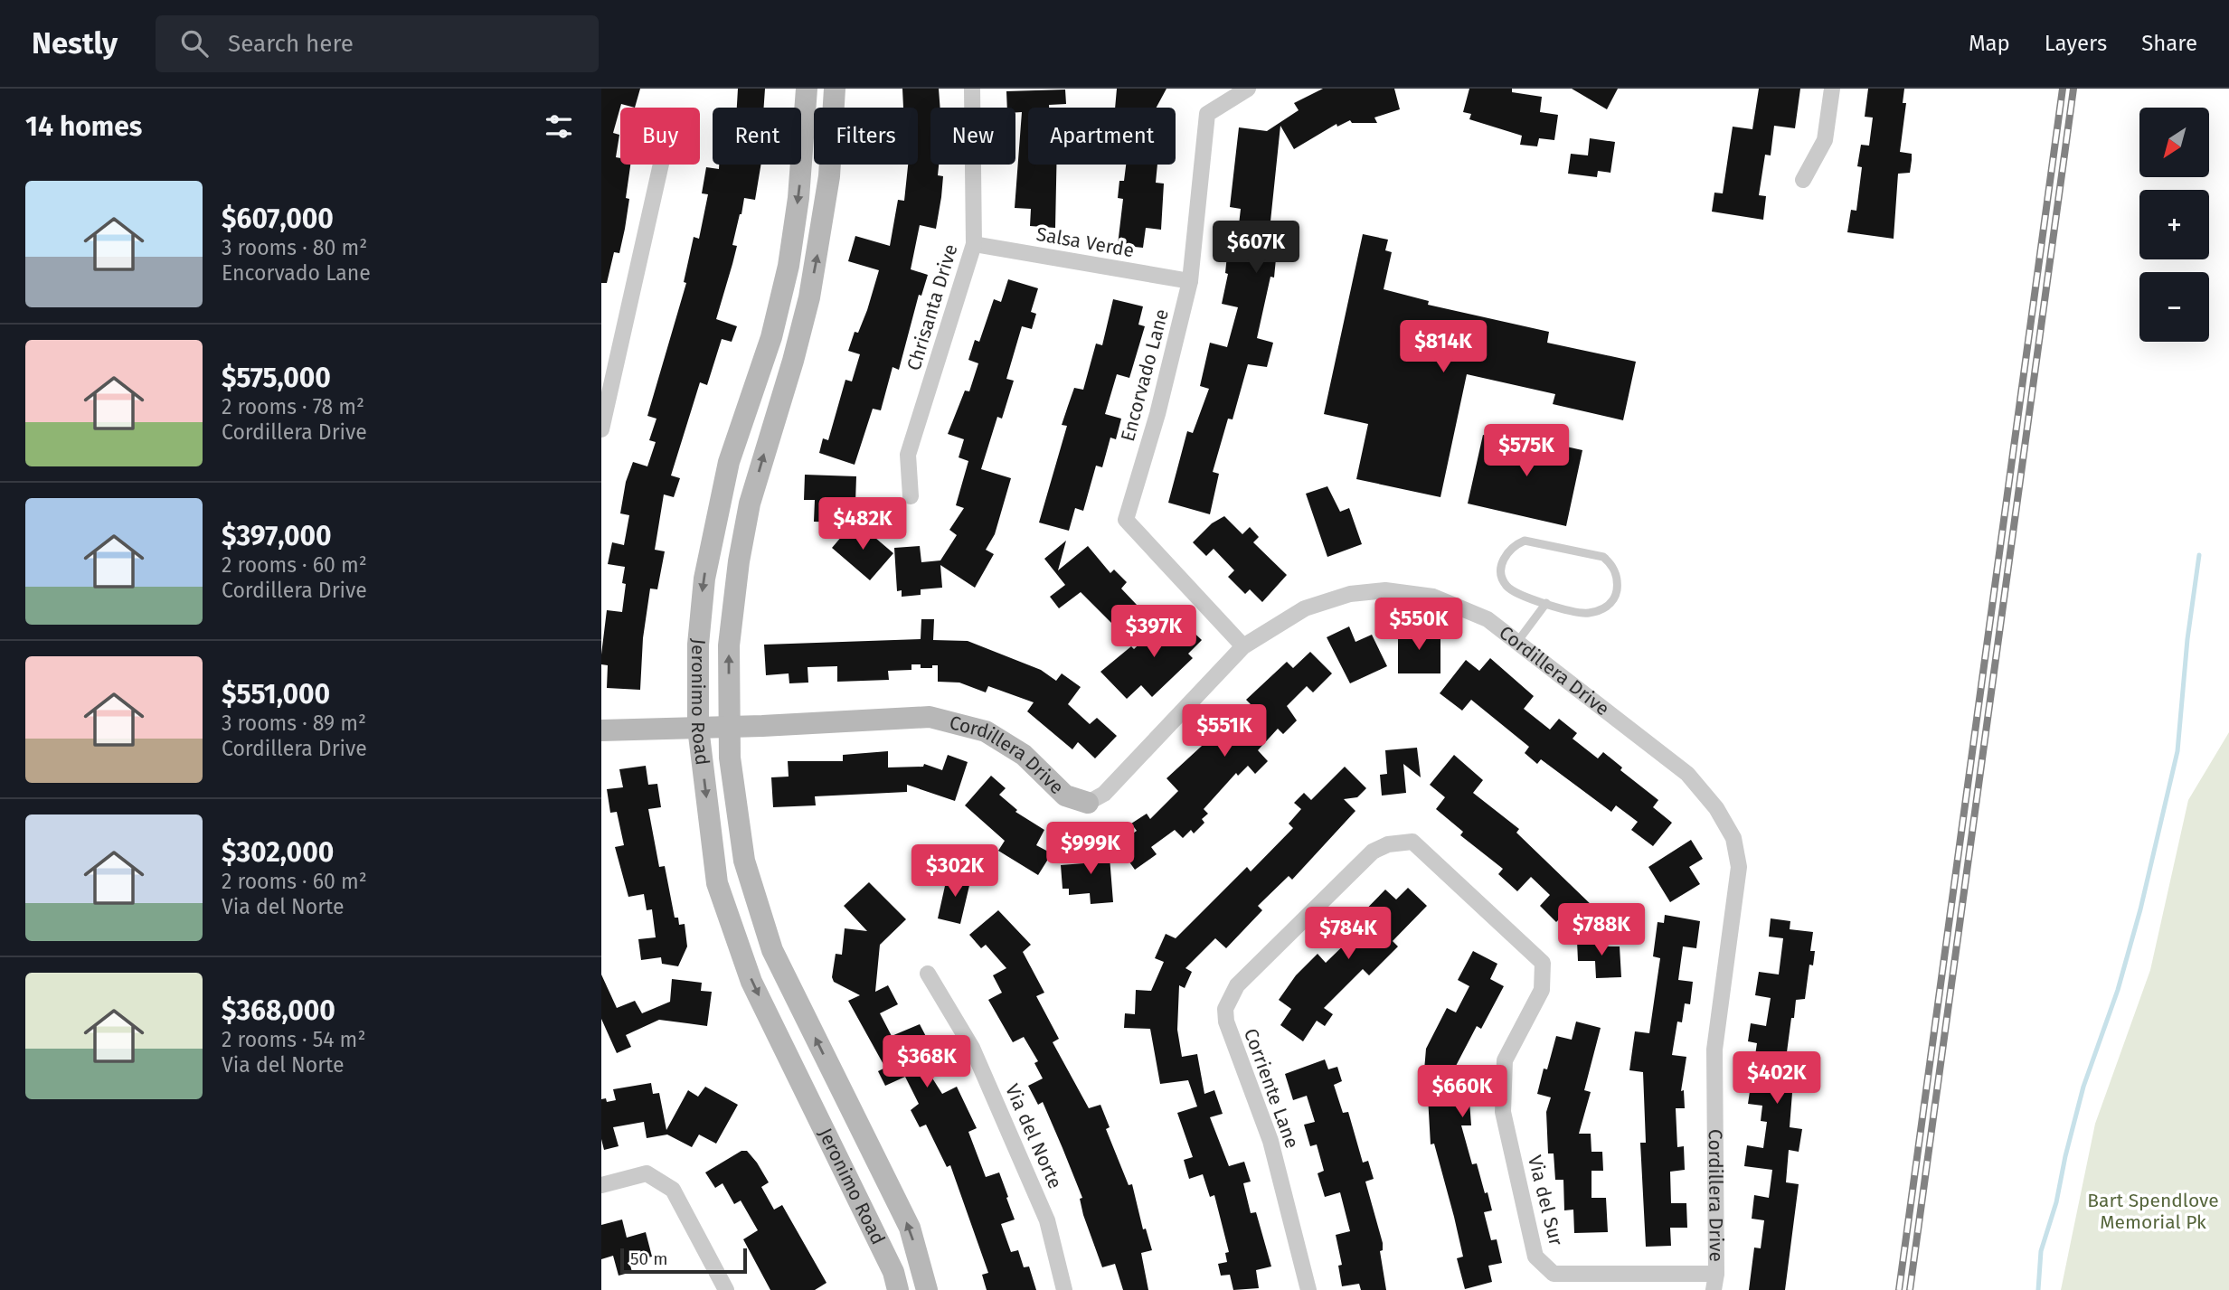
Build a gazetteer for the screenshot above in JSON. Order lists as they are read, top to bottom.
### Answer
{
  "streets": {
    "main road": ["Cordillera Drive", "Jeronimo Road"],
    "street": [
      "Salsa Verde",
      "Chrisanta Drive",
      "Encorvado Lane",
      "Corriente Lane",
      "Via del Norte",
      "Via del Sur"
    ]
  },
  "crossings": [
    ["Salsa Verde", "Chrisanta Drive"],
    ["Salsa Verde", "Encorvado Lane"],
    ["Encorvado Lane", "Cordillera Drive"],
    ["Cordillera Drive", "Jeronimo Road"],
    ["Cordillera Drive", "Via del Sur"],
    ["Corriente Lane", "Via del Sur"]
  ],
  "parks": ["Bart Spendlove Memorial Pk"],
  "scale_bar": "50 m",
  "north": "bottom left",
  "page": {
    "header": "Nestly",
    "search": "Search here",
    "nav": ["Map", "Layers", "Share"],
    "heading": "14 homes",
    "map_buttons": ["+", "−"],
    "chip": [
      "Buy",
      "Rent",
      "Filters",
      "New",
      "Apartment"
    ],
    "list": [
      {
        "name": "$607,000",
        "note": "3 rooms · 80 m² · Encorvado Lane"
      },
      {
        "name": "$575,000",
        "note": "2 rooms · 78 m² · Cordillera Drive"
      },
      {
        "name": "$397,000",
        "note": "2 rooms · 60 m² · Cordillera Drive"
      },
      {
        "name": "$551,000",
        "note": "3 rooms · 89 m² · Cordillera Drive"
      },
      {
        "name": "$302,000",
        "note": "2 rooms · 60 m² · Via del Norte"
      },
      {
        "name": "$368,000",
        "note": "2 rooms · 54 m² · Via del Norte"
      }
    ],
    "price": [
      "$607K",
      "$814K",
      "$575K",
      "$482K",
      "$550K",
      "$397K",
      "$551K",
      "$999K",
      "$302K",
      "$788K",
      "$784K",
      "$368K",
      "$402K",
      "$660K"
    ],
    "scale": "50 m"
  }
}
